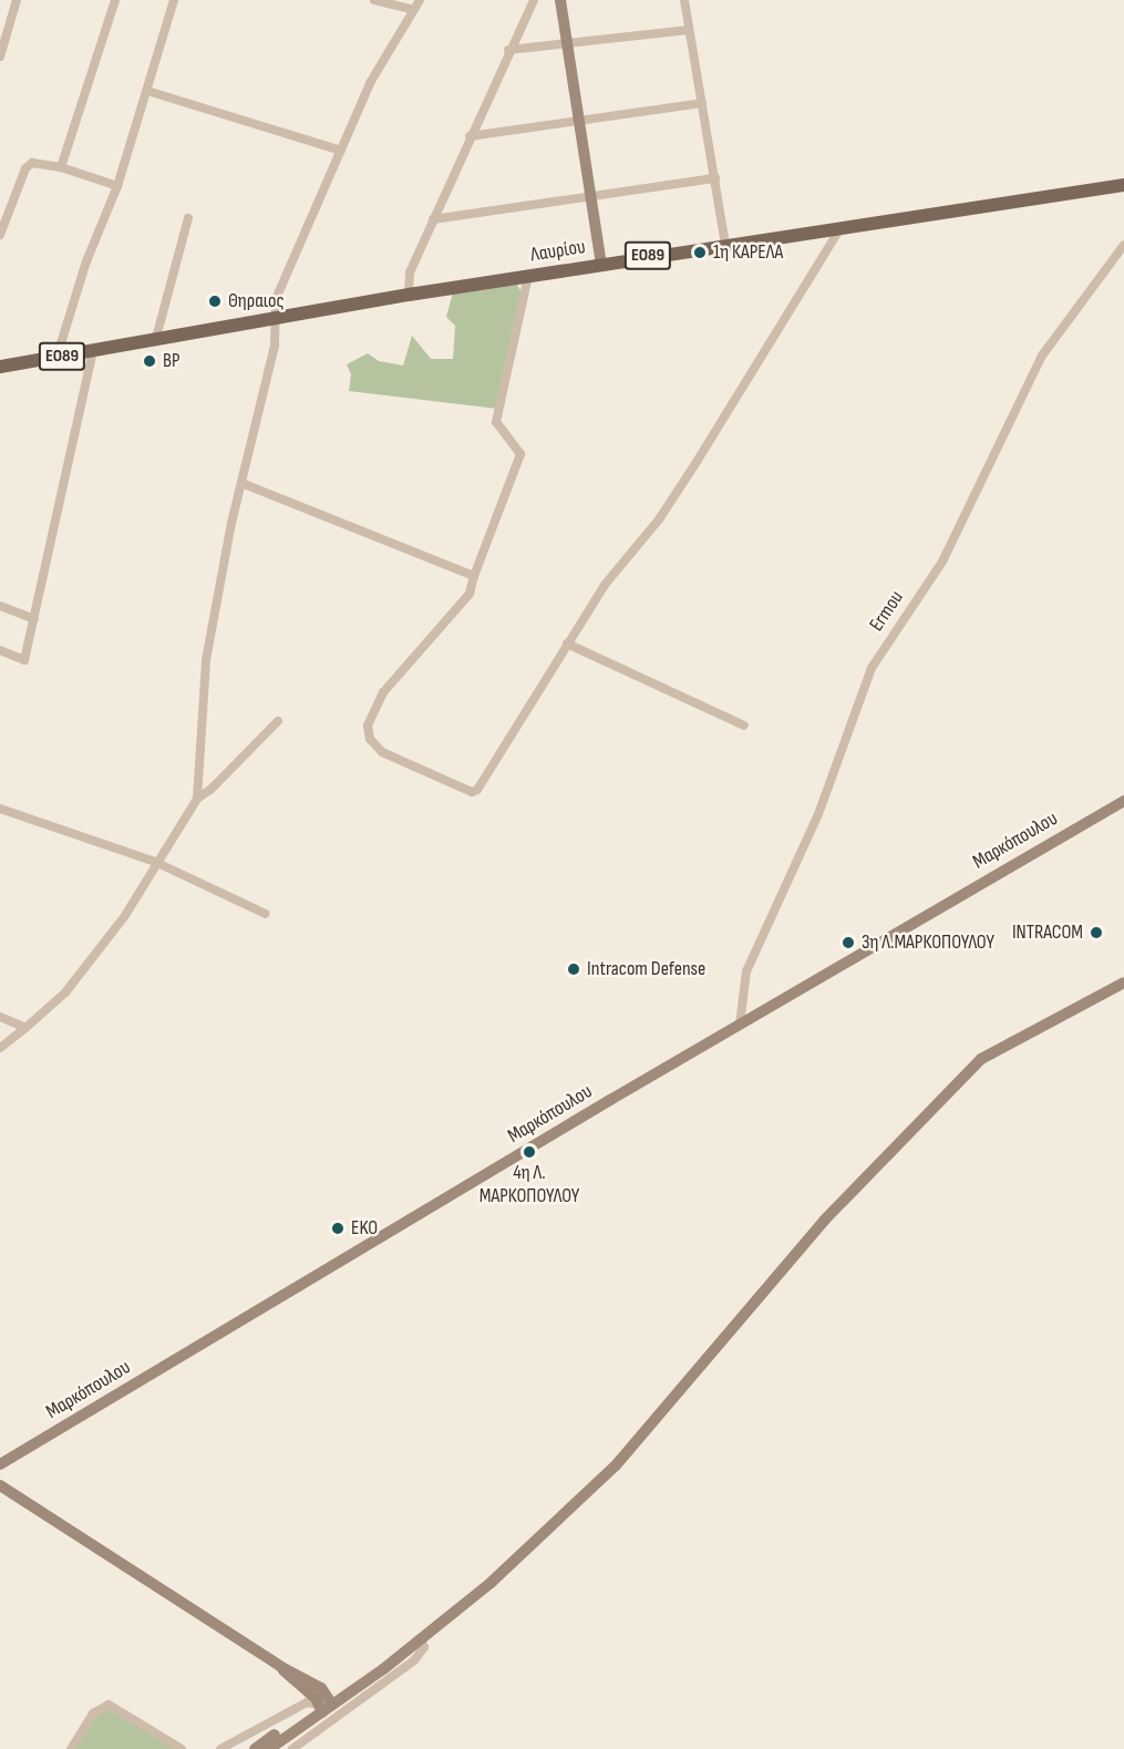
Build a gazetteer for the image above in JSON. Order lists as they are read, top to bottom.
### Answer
{
  "streets": {
    "main road": ["Λαυρίου", "ΕΟ89"],
    "street": ["Ermou", "Μαρκόπουλου"]
  },
  "crossings": [
    ["Ermou", "Μαρκόπουλου"]
  ],
  "places": [
    "1η ΚΑΡΕΛΑ",
    "Θηραιος",
    "BP",
    "INTRACOM",
    "3η Λ.ΜΑΡΚΟΠΟΥΛΟΥ",
    "Intracom Defense",
    "4η Λ. ΜΑΡΚΟΠΟΥΛΟΥ",
    "EKO"
  ]
}
